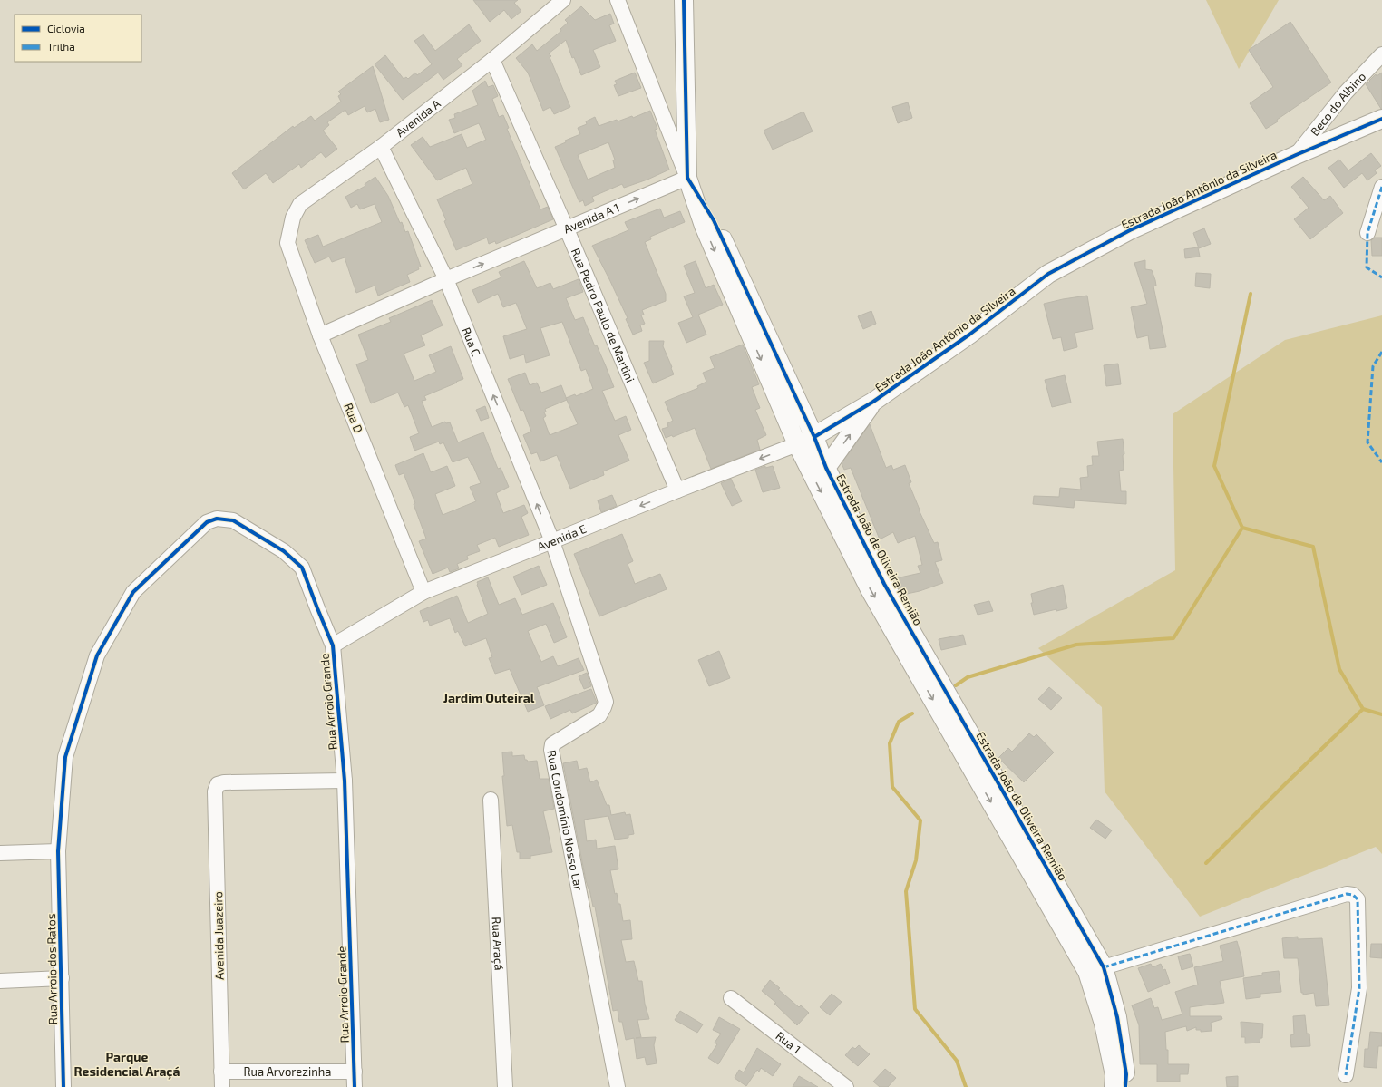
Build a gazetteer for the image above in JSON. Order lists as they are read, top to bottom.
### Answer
{
  "streets": {
    "main road": ["Estrada João Antônio da Silveira", "Estrada João de Oliveira Remião"],
    "street": [
      "Beco do Albino",
      "Avenida A",
      "Avenida A 1",
      "Rua Pedro Paulo de Martini",
      "Rua C",
      "Rua D",
      "Avenida E",
      "Rua Arroio Grande",
      "Rua Condomínio Nosso Lar",
      "Avenida Juazeiro",
      "Rua Araçá",
      "Rua Arroio dos Ratos",
      "Rua 1",
      "Rua Arvorezinha"
    ]
  },
  "crossings": [
    ["Beco do Albino", "Estrada João Antônio da Silveira"],
    ["Avenida A", "Rua Pedro Paulo de Martini"],
    ["Avenida A", "Rua C"],
    ["Avenida A", "Rua D"],
    ["Estrada João Antônio da Silveira", "Avenida E"],
    ["Estrada João Antônio da Silveira", "Estrada João de Oliveira Remião"],
    ["Avenida A 1", "Rua Pedro Paulo de Martini"],
    ["Avenida A 1", "Rua C"],
    ["Avenida A 1", "Rua D"],
    ["Avenida A 1", "Estrada João de Oliveira Remião"],
    ["Rua Pedro Paulo de Martini", "Avenida E"],
    ["Rua C", "Avenida E"],
    ["Rua C", "Rua Condomínio Nosso Lar"],
    ["Rua D", "Avenida E"],
    ["Avenida E", "Estrada João de Oliveira Remião"],
    ["Avenida E", "Rua Arroio Grande"],
    ["Avenida E", "Rua Condomínio Nosso Lar"],
    ["Rua Arroio Grande", "Avenida Juazeiro"],
    ["Rua Arroio Grande", "Rua Arroio dos Ratos"],
    ["Rua Arroio Grande", "Rua Arvorezinha"],
    ["Avenida Juazeiro", "Rua Arvorezinha"]
  ],
  "one_way": ["Avenida A 1", "Rua C", "Avenida E"],
  "districts": ["Jardim Outeiral", "Parque Residencial Araçá"],
  "legend": ["Ciclovia", "Trilha"]
}
